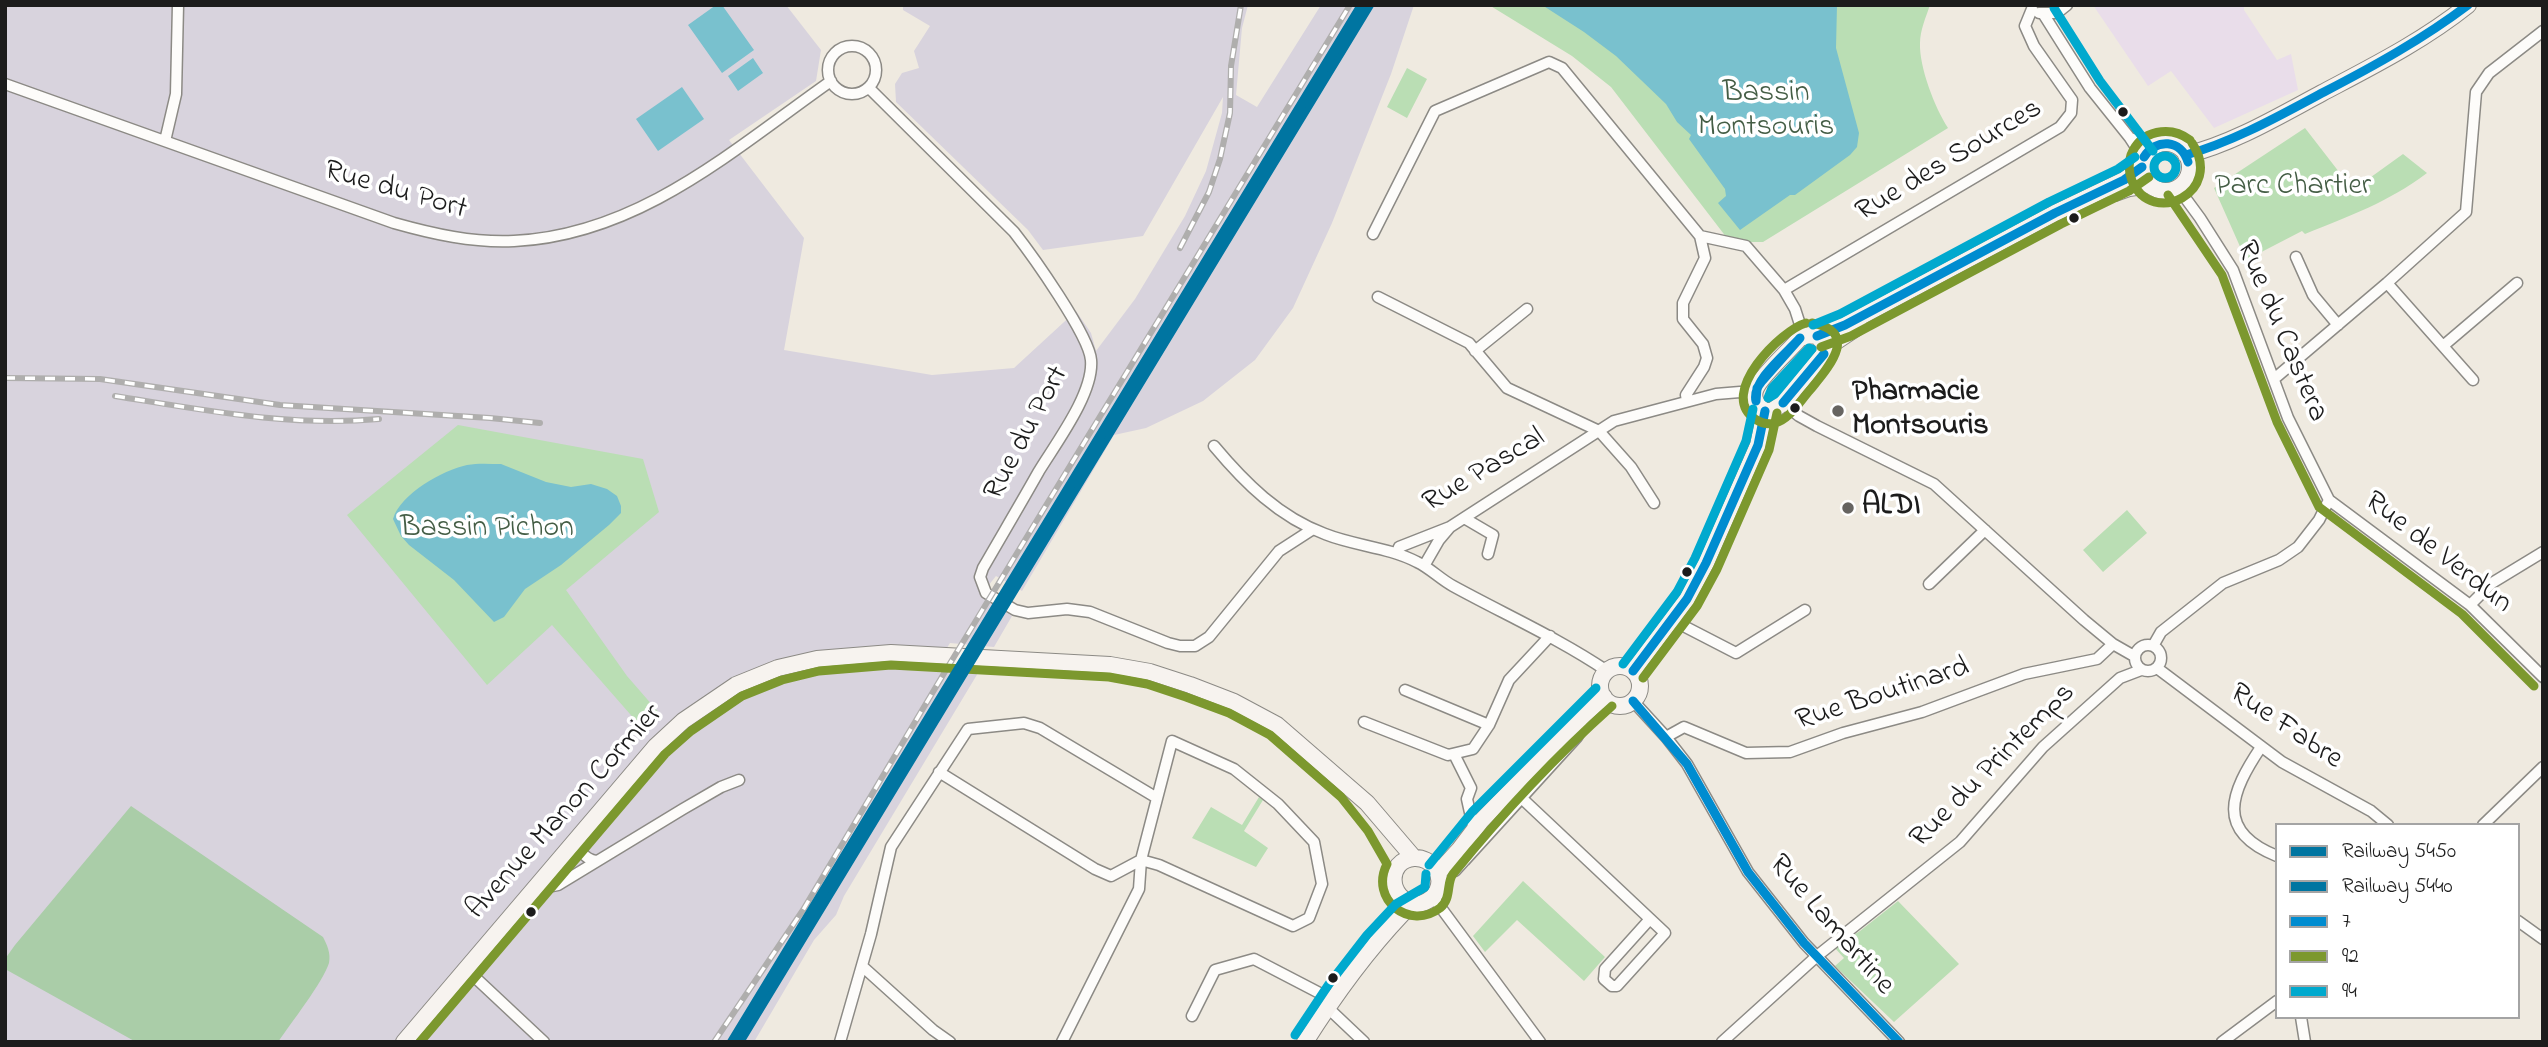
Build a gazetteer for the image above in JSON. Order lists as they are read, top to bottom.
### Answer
{
  "streets": {
    "street": [
      "Rue des Sources",
      "Rue du Port",
      "Rue du Castera",
      "Rue Pascal",
      "Rue de Verdun",
      "Rue Boutinard",
      "Rue Fabre",
      "Rue du Printemps",
      "Avenue Manon Cormier",
      "Rue Lamartine"
    ]
  },
  "crossings": [
    ["Rue du Castera", "Rue de Verdun"],
    ["Rue Boutinard", "Rue Lamartine"],
    ["Rue Fabre", "Rue du Printemps"],
    ["Rue du Printemps", "Rue Lamartine"]
  ],
  "parks": ["Bassin Montsouris", "Parc Chartier", "Bassin Pichon"],
  "places": ["Pharmacie Montsouris", "ALDI"],
  "lines": [
    "rail line 5450",
    "rail line 5440",
    "transit line 7",
    "transit line 94",
    "transit line 92"
  ],
  "legend": [
    "Railway 5450",
    "Railway 5440",
    "7",
    "92",
    "94"
  ]
}
